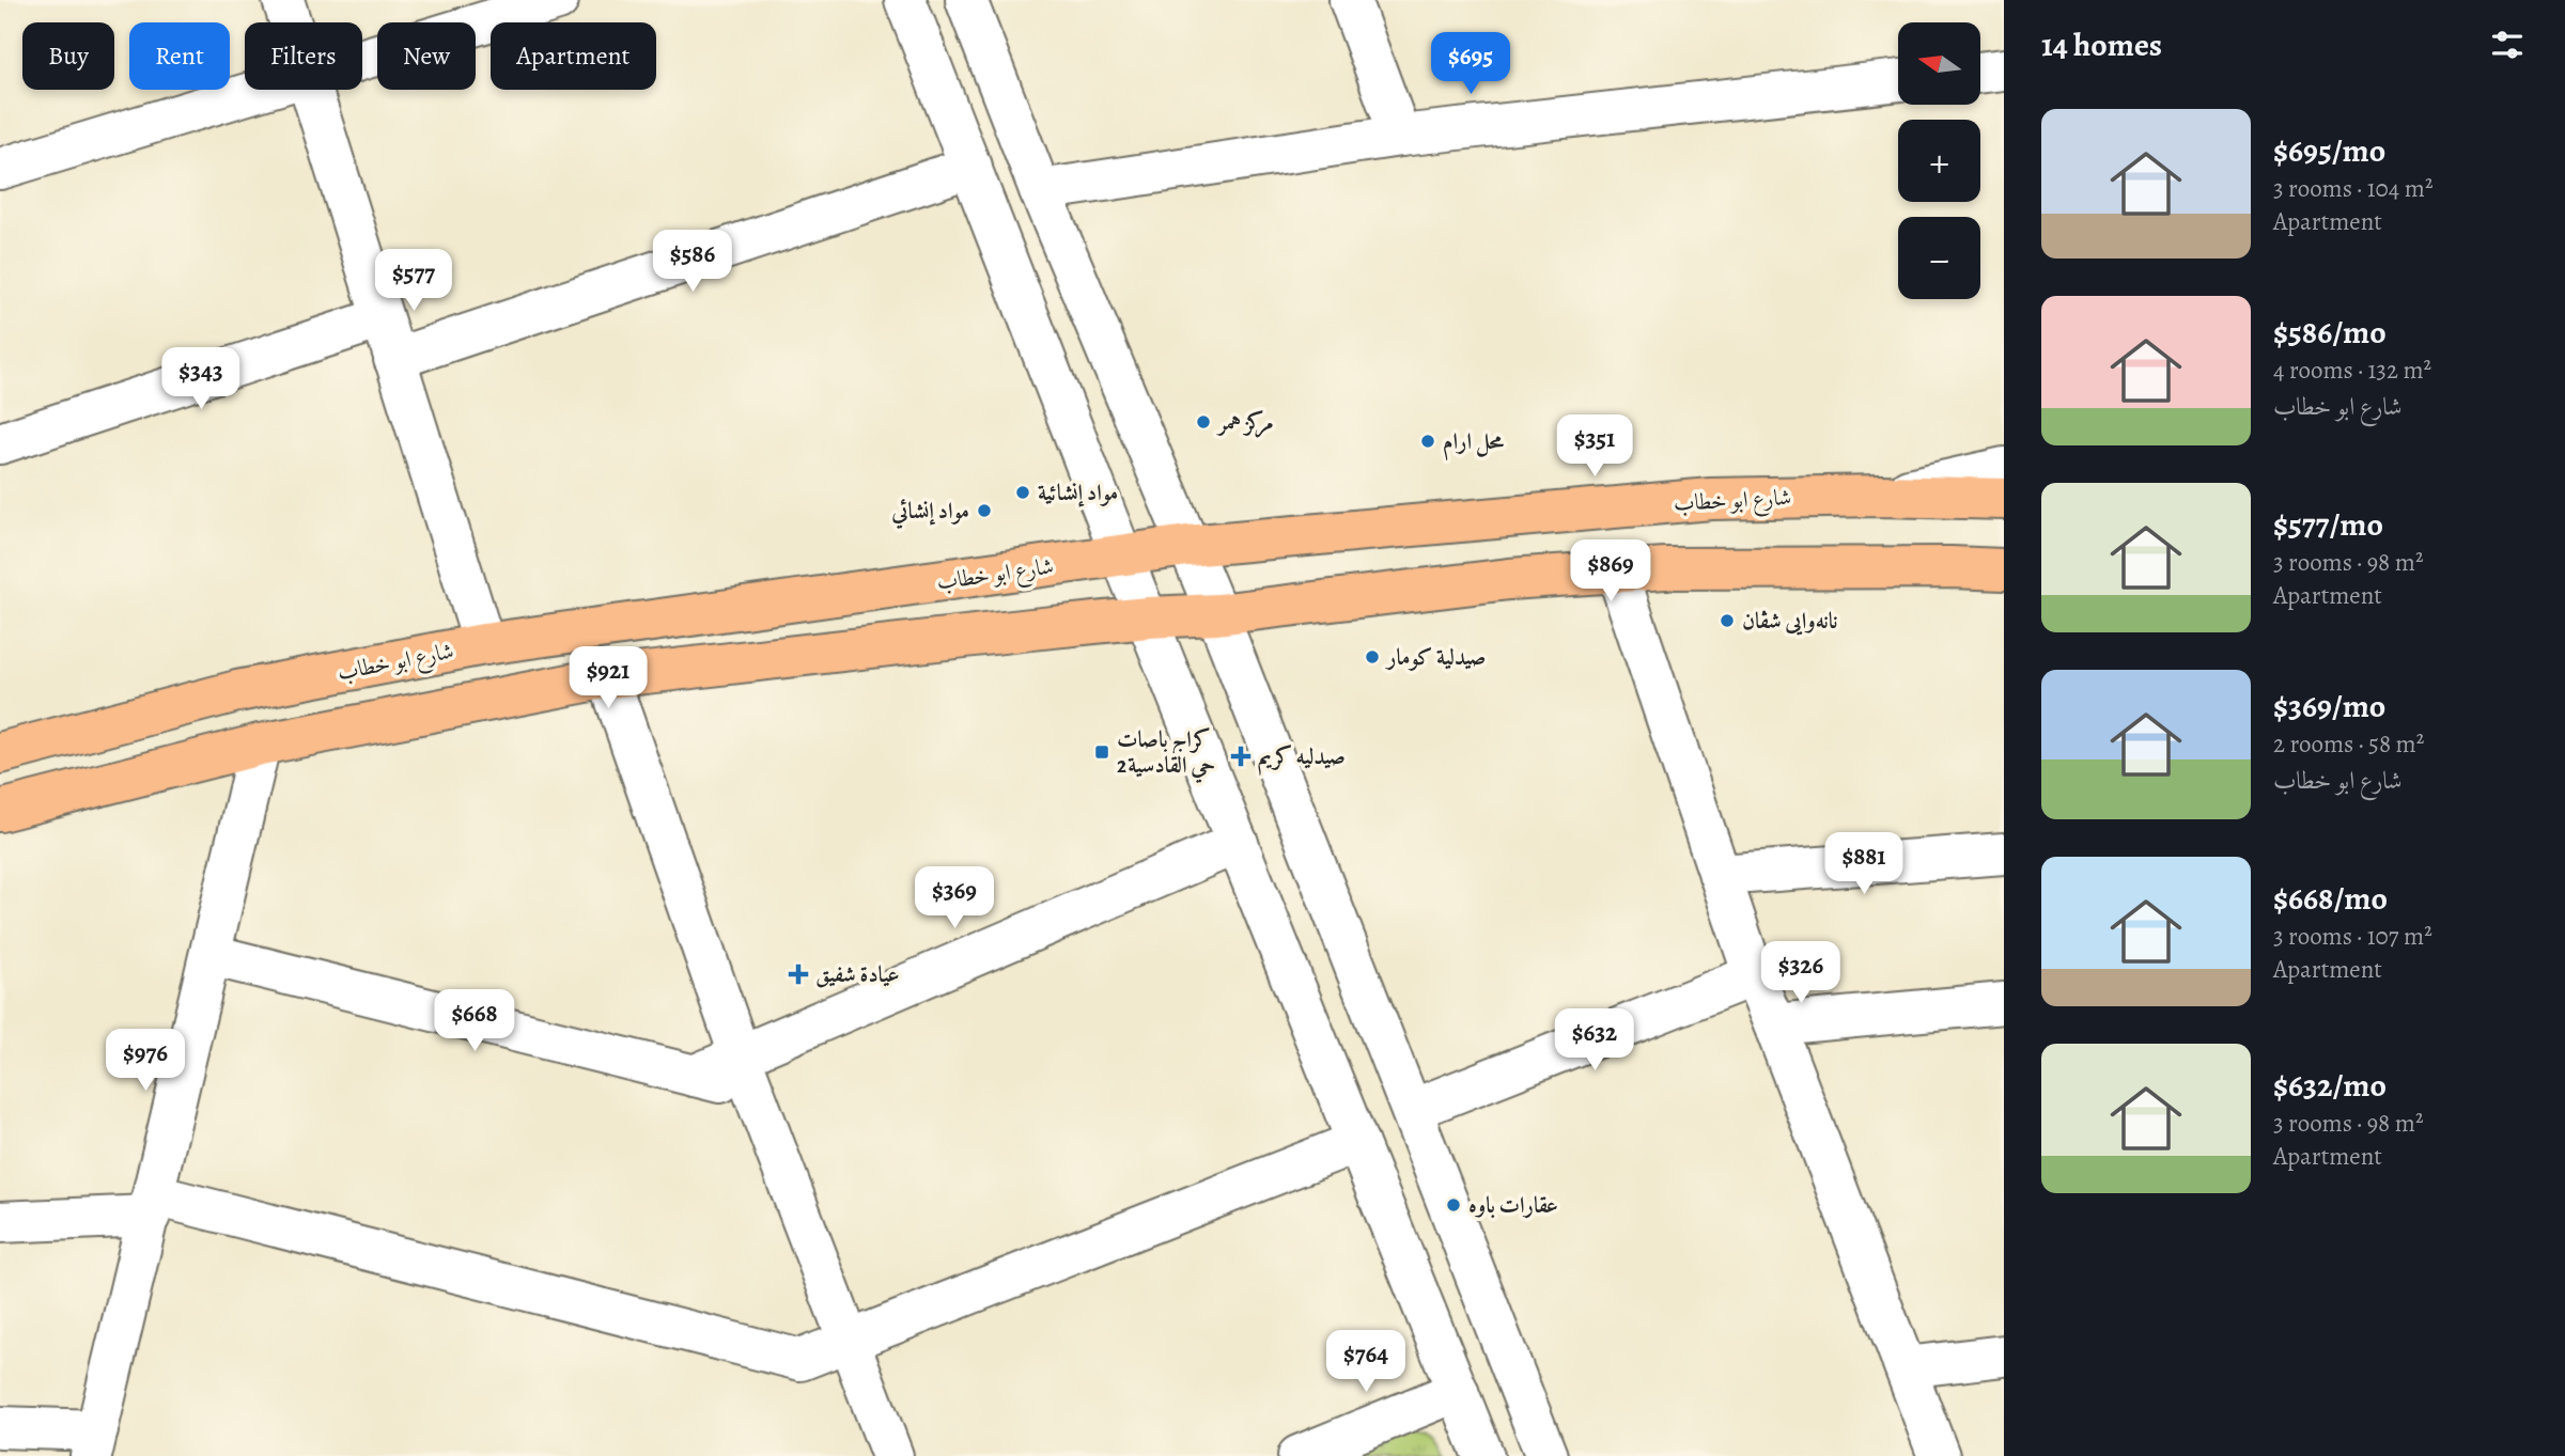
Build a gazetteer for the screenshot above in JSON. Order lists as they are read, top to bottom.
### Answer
{
  "streets": {
    "main road": ["شارع ابو خطاب"]
  },
  "places": {
    "other": [
      "مركز همر",
      "محل ارام",
      "مواد إنشائية",
      "مواد إنشائي",
      "نانەوایی شڤان",
      "صيدلية كومار",
      "عقارات باوه"
    ],
    "transit": ["كراج باصات حي القادسية2"],
    "health": ["صيدليه كريم", "عيادة شفيق"]
  },
  "north": "left",
  "page": {
    "heading": "14 homes",
    "map_buttons": ["+", "−"],
    "chip": [
      "Buy",
      "Rent",
      "Filters",
      "New",
      "Apartment"
    ],
    "price": [
      "$695",
      "$586",
      "$577",
      "$343",
      "$351",
      "$869",
      "$921",
      "$881",
      "$369",
      "$326",
      "$668",
      "$632",
      "$976",
      "$764"
    ],
    "list": [
      {
        "name": "$695/mo",
        "note": "3 rooms · 104 m² · Apartment"
      },
      {
        "name": "$586/mo",
        "note": "4 rooms · 132 m² · شارع ابو خطاب"
      },
      {
        "name": "$577/mo",
        "note": "3 rooms · 98 m² · Apartment"
      },
      {
        "name": "$369/mo",
        "note": "2 rooms · 58 m² · شارع ابو خطاب"
      },
      {
        "name": "$668/mo",
        "note": "3 rooms · 107 m² · Apartment"
      },
      {
        "name": "$632/mo",
        "note": "3 rooms · 98 m² · Apartment"
      }
    ]
  }
}
